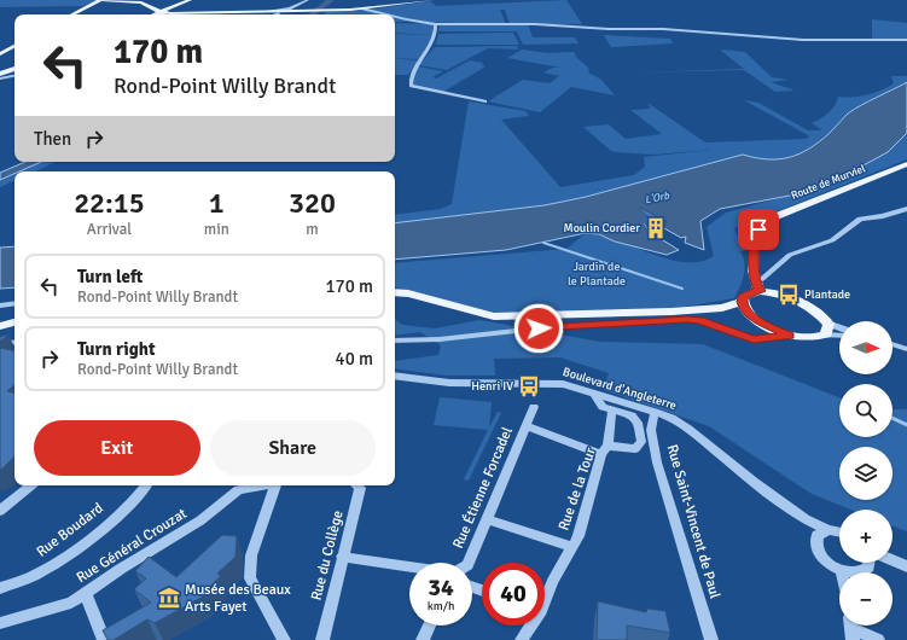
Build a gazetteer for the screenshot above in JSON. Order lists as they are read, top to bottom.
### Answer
{
  "streets": {
    "main road": ["Route de Murviel"],
    "street": [
      "Boulevard d'Angleterre",
      "Rue Étienne Forcadel",
      "Rue de la Tour",
      "Rue Saint-Vincent de Paul",
      "Rue Boudard",
      "Rue Général Crouzat",
      "Rue du Collège"
    ]
  },
  "crossings": [
    ["Boulevard d'Angleterre", "Rue de la Tour"],
    ["Boulevard d'Angleterre", "Rue Saint-Vincent de Paul"]
  ],
  "water": ["L'Orb"],
  "parks": ["Jardin de le Plantade"],
  "places": {
    "building": ["Moulin Cordier"],
    "bus stop": ["Plantade", "Henri IV"],
    "museum": ["Musée des Beaux Arts Fayet"]
  },
  "north": "right",
  "page": {
    "turn": ["170 m", "Rond-Point Willy Brandt"],
    "then": "Then",
    "eta": [
      "22:15",
      "Arrival",
      "1",
      "min",
      "320",
      "m"
    ],
    "list": [
      {
        "name": "Turn left",
        "note": "Rond-Point Willy Brandt",
        "value": "170 m"
      },
      {
        "name": "Turn right",
        "note": "Rond-Point Willy Brandt",
        "value": "40 m"
      }
    ],
    "map_buttons": ["+", "−"],
    "buttons": ["Exit", "Share"],
    "speed": "34 km/h",
    "limit": "40"
  }
}
